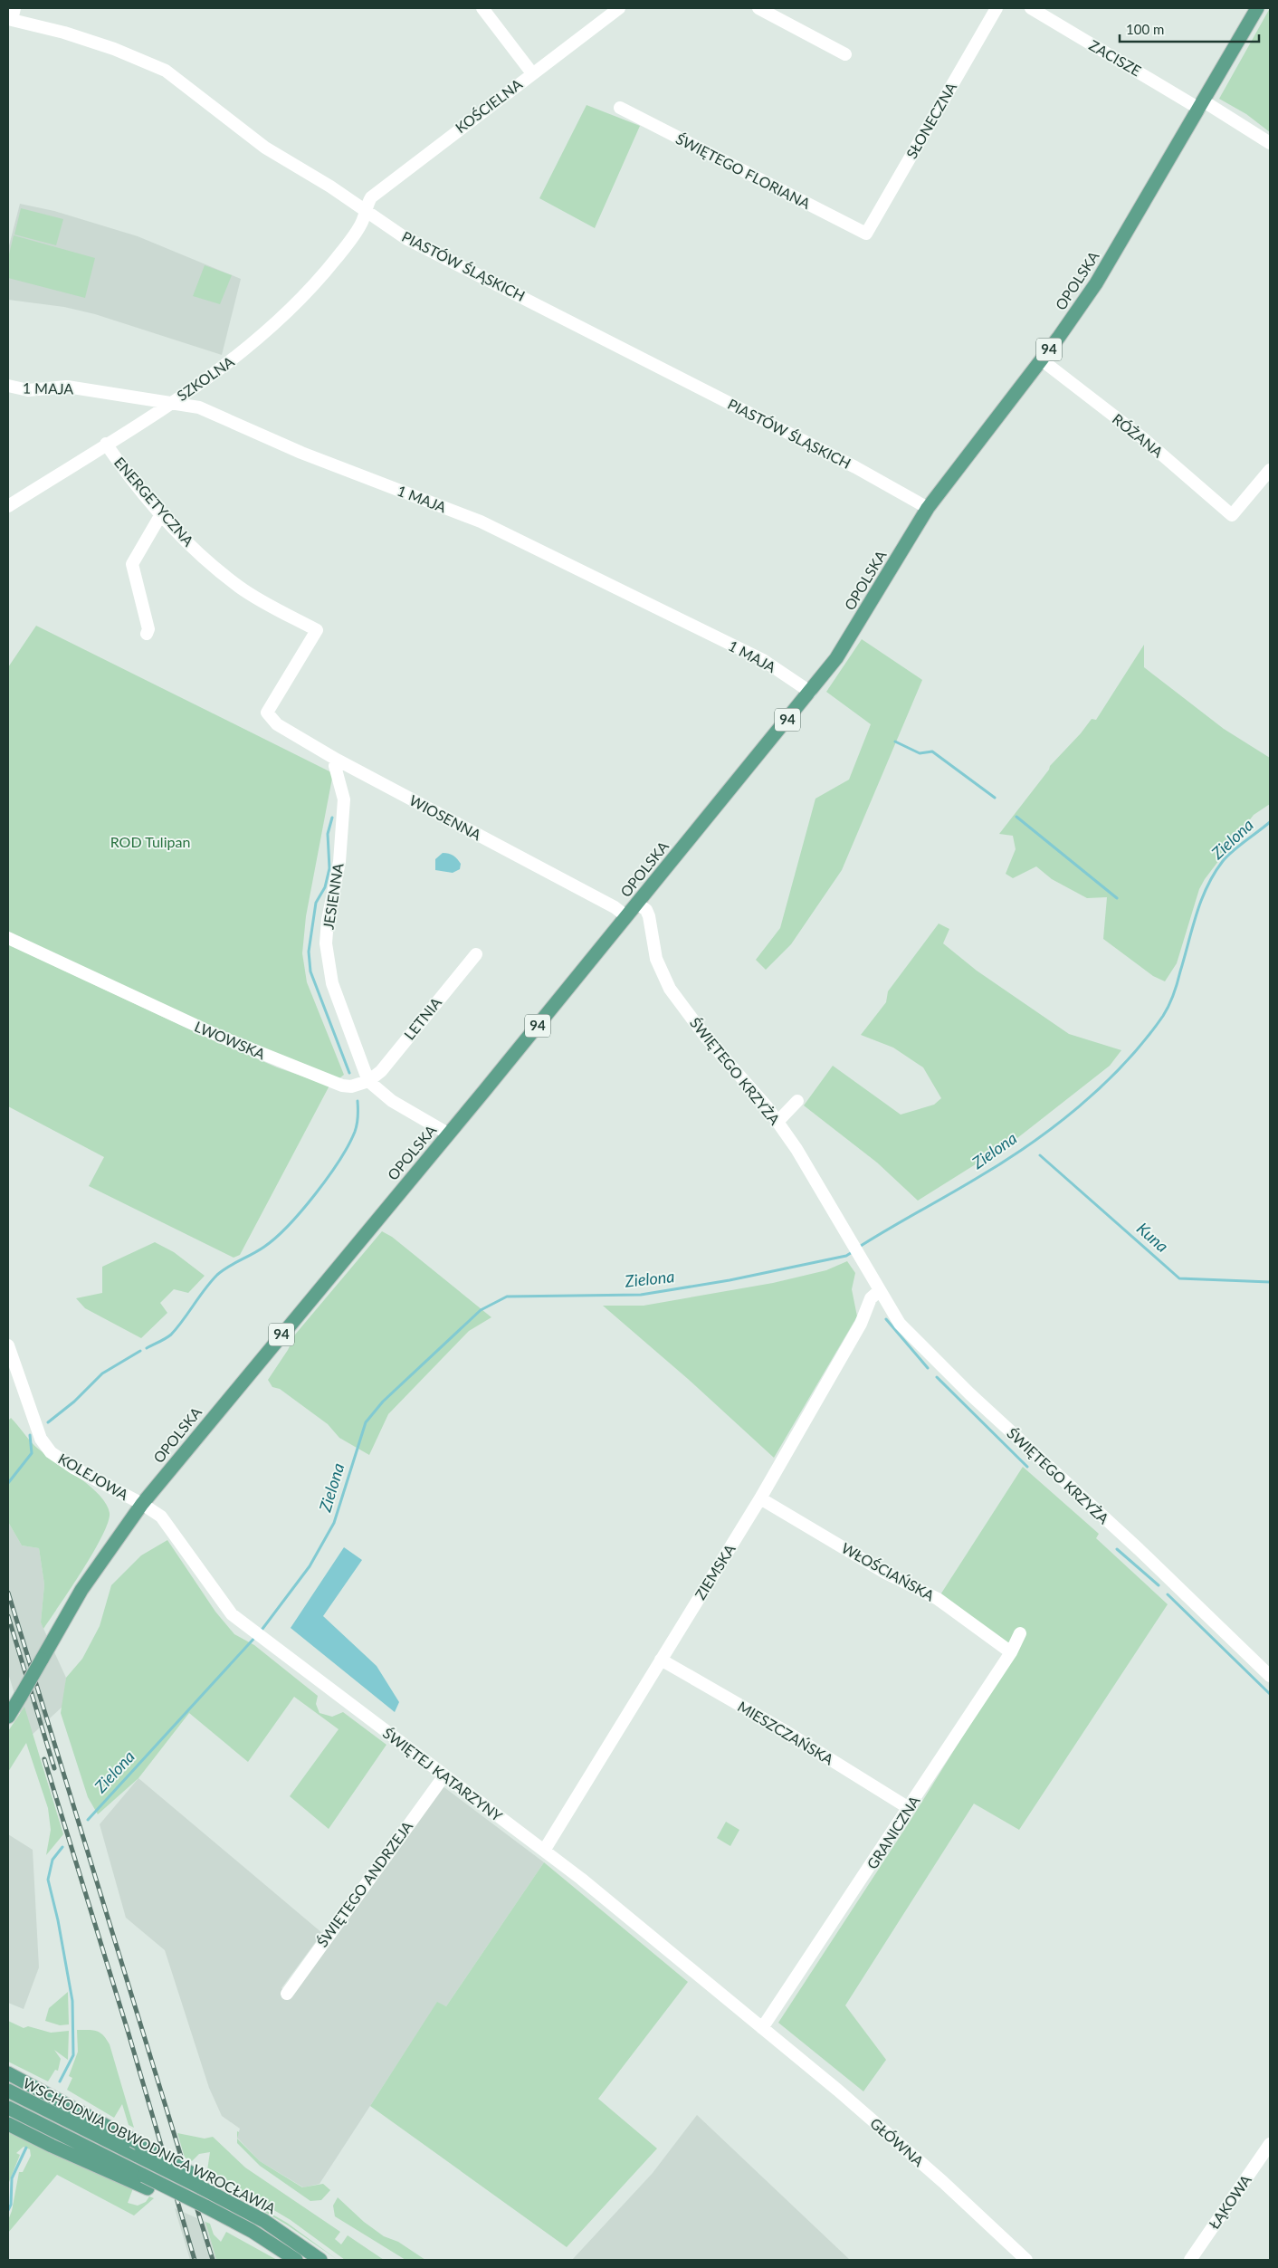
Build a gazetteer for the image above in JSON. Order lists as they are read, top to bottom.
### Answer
{
  "streets": {
    "main road": ["OPOLSKA", "94", "WSCHODNIA OBWODNICA WROCŁAWIA"],
    "street": [
      "ZACISZE",
      "KOŚCIELNA",
      "SŁONECZNA",
      "ŚWIĘTEGO FLORIANA",
      "PIASTÓW ŚLĄSKICH",
      "SZKOLNA",
      "1 MAJA",
      "RÓŻANA",
      "ENERGETYCZNA",
      "WIOSENNA",
      "JESIENNA",
      "LETNIA",
      "LWOWSKA",
      "ŚWIĘTEGO KRZYŻA",
      "KOLEJOWA",
      "ZIEMSKA",
      "WŁOŚCIAŃSKA",
      "MIESZCZAŃSKA",
      "ŚWIĘTEJ KATARZYNY",
      "GRANICZNA",
      "ŚWIĘTEGO ANDRZEJA",
      "GŁÓWNA",
      "ŁĄKOWA"
    ]
  },
  "crossings": [
    ["ZACISZE", "OPOLSKA"],
    ["KOŚCIELNA", "PIASTÓW ŚLĄSKICH"],
    ["KOŚCIELNA", "SZKOLNA"],
    ["SŁONECZNA", "ŚWIĘTEGO FLORIANA"],
    ["PIASTÓW ŚLĄSKICH", "OPOLSKA"],
    ["PIASTÓW ŚLĄSKICH", "SZKOLNA"],
    ["OPOLSKA", "1 MAJA"],
    ["OPOLSKA", "RÓŻANA"],
    ["OPOLSKA", "WIOSENNA"],
    ["OPOLSKA", "ŚWIĘTEGO KRZYŻA"],
    ["OPOLSKA", "KOLEJOWA"],
    ["OPOLSKA", "ŚWIĘTEJ KATARZYNY"],
    ["SZKOLNA", "1 MAJA"],
    ["SZKOLNA", "ENERGETYCZNA"],
    ["ENERGETYCZNA", "WIOSENNA"],
    ["WIOSENNA", "JESIENNA"],
    ["JESIENNA", "LETNIA"],
    ["JESIENNA", "LWOWSKA"],
    ["LETNIA", "LWOWSKA"],
    ["ŚWIĘTEGO KRZYŻA", "ZIEMSKA"],
    ["KOLEJOWA", "ŚWIĘTEJ KATARZYNY"],
    ["ZIEMSKA", "WŁOŚCIAŃSKA"],
    ["ZIEMSKA", "MIESZCZAŃSKA"],
    ["ZIEMSKA", "ŚWIĘTEJ KATARZYNY"],
    ["WŁOŚCIAŃSKA", "GRANICZNA"],
    ["MIESZCZAŃSKA", "GRANICZNA"],
    ["ŚWIĘTEJ KATARZYNY", "GRANICZNA"],
    ["ŚWIĘTEJ KATARZYNY", "ŚWIĘTEGO ANDRZEJA"],
    ["ŚWIĘTEJ KATARZYNY", "GŁÓWNA"],
    ["GRANICZNA", "GŁÓWNA"]
  ],
  "water": ["Zielona", "Kuna"],
  "parks": ["ROD Tulipan"],
  "scale_bar": "100 m"
}
